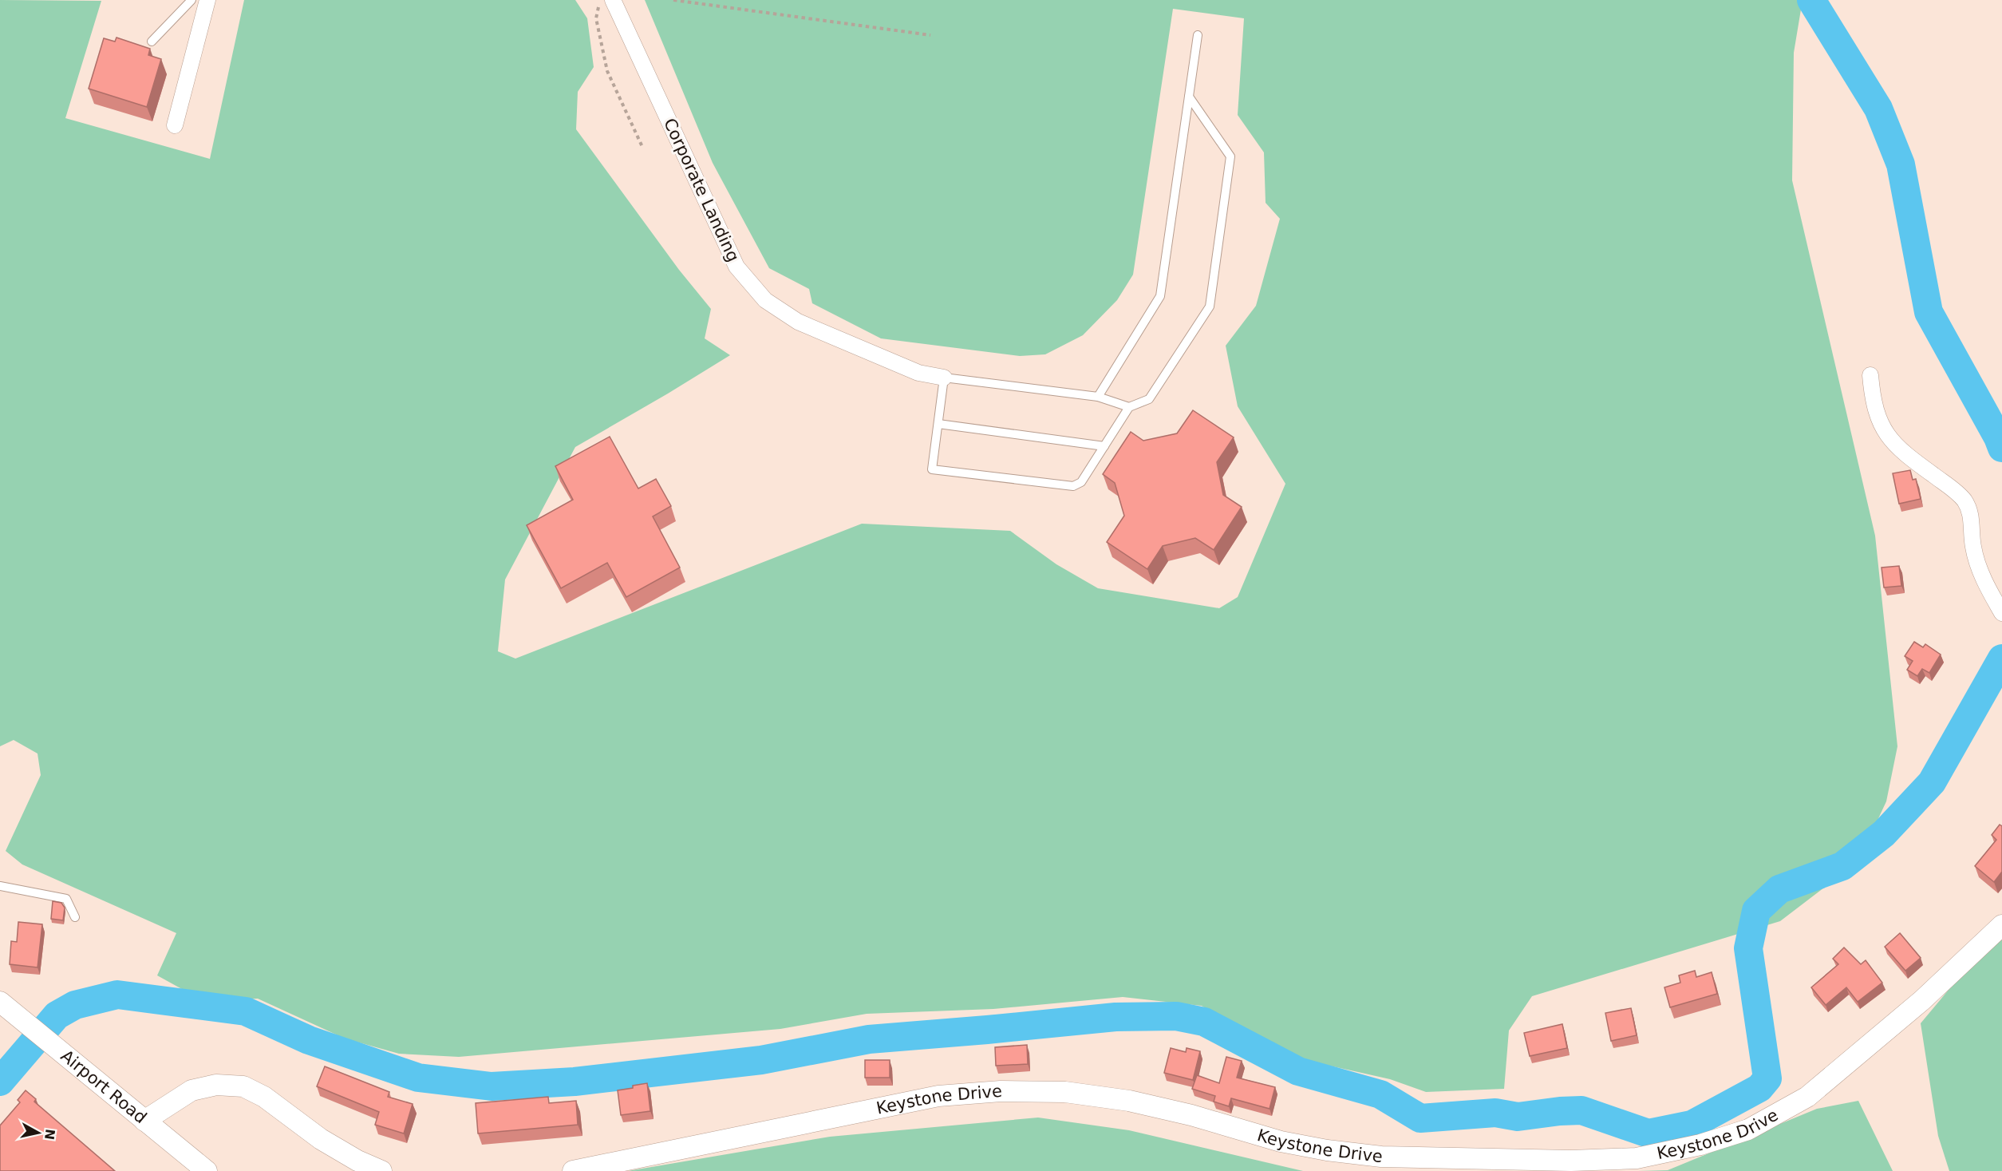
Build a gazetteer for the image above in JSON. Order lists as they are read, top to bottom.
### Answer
{
  "streets": {
    "street": ["Corporate Landing", "Airport Road", "Keystone Drive"]
  },
  "north": "right"
}
